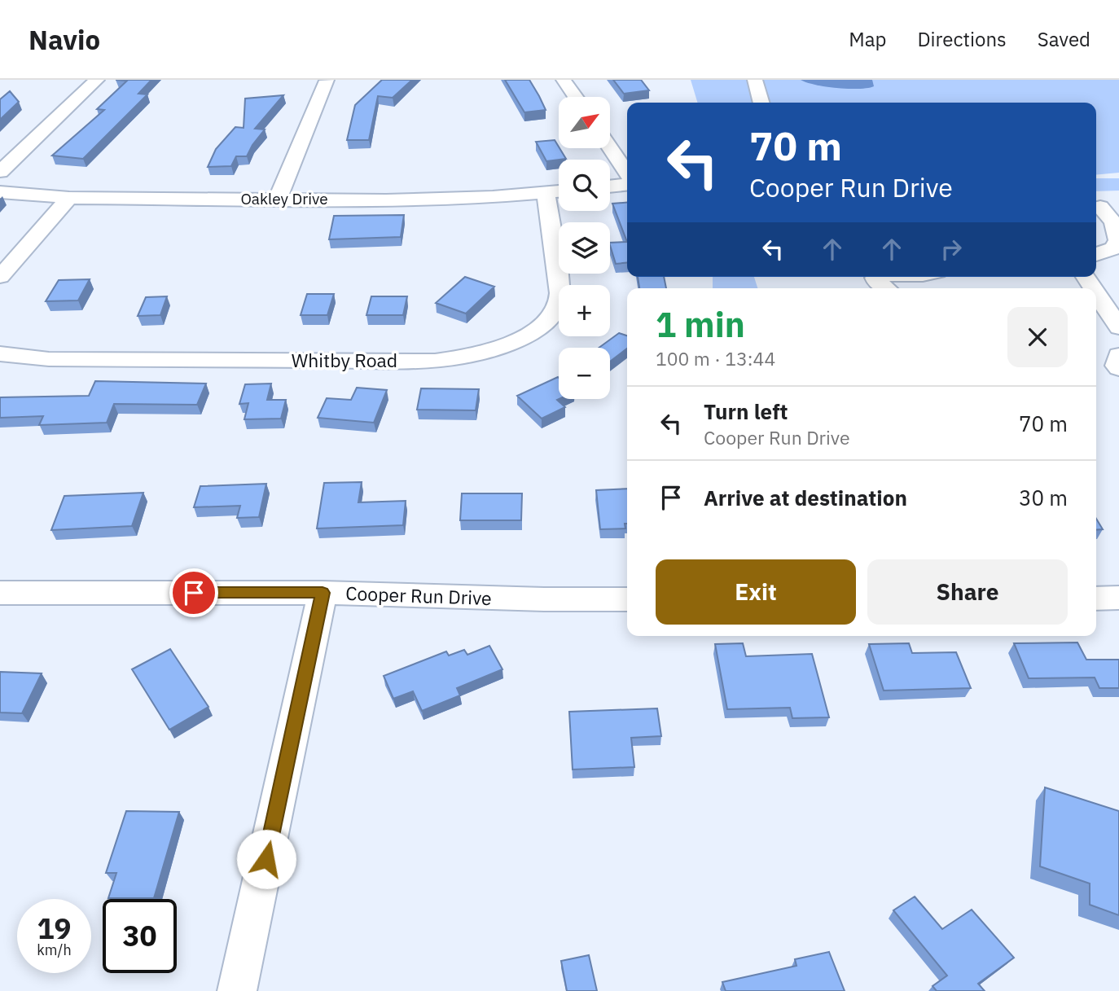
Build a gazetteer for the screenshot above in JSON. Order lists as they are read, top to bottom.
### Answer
{
  "streets": {
    "street": ["Oakley Drive", "Whitby Road", "Cooper Run Drive"]
  },
  "crossings": [
    ["Oakley Drive", "Whitby Road"]
  ],
  "north": "top right",
  "page": {
    "header": "Navio",
    "nav": ["Map", "Directions", "Saved"],
    "map_buttons": ["+", "−"],
    "turn": ["70 m", "Cooper Run Drive"],
    "heading": ["1 min", "100 m · 13:44"],
    "list": [
      {
        "name": "Turn left",
        "note": "Cooper Run Drive",
        "value": "70 m"
      },
      {
        "name": "Arrive at destination",
        "value": "30 m"
      }
    ],
    "buttons": ["Exit", "Share"],
    "speed": "19 km/h",
    "limit": "30"
  }
}
